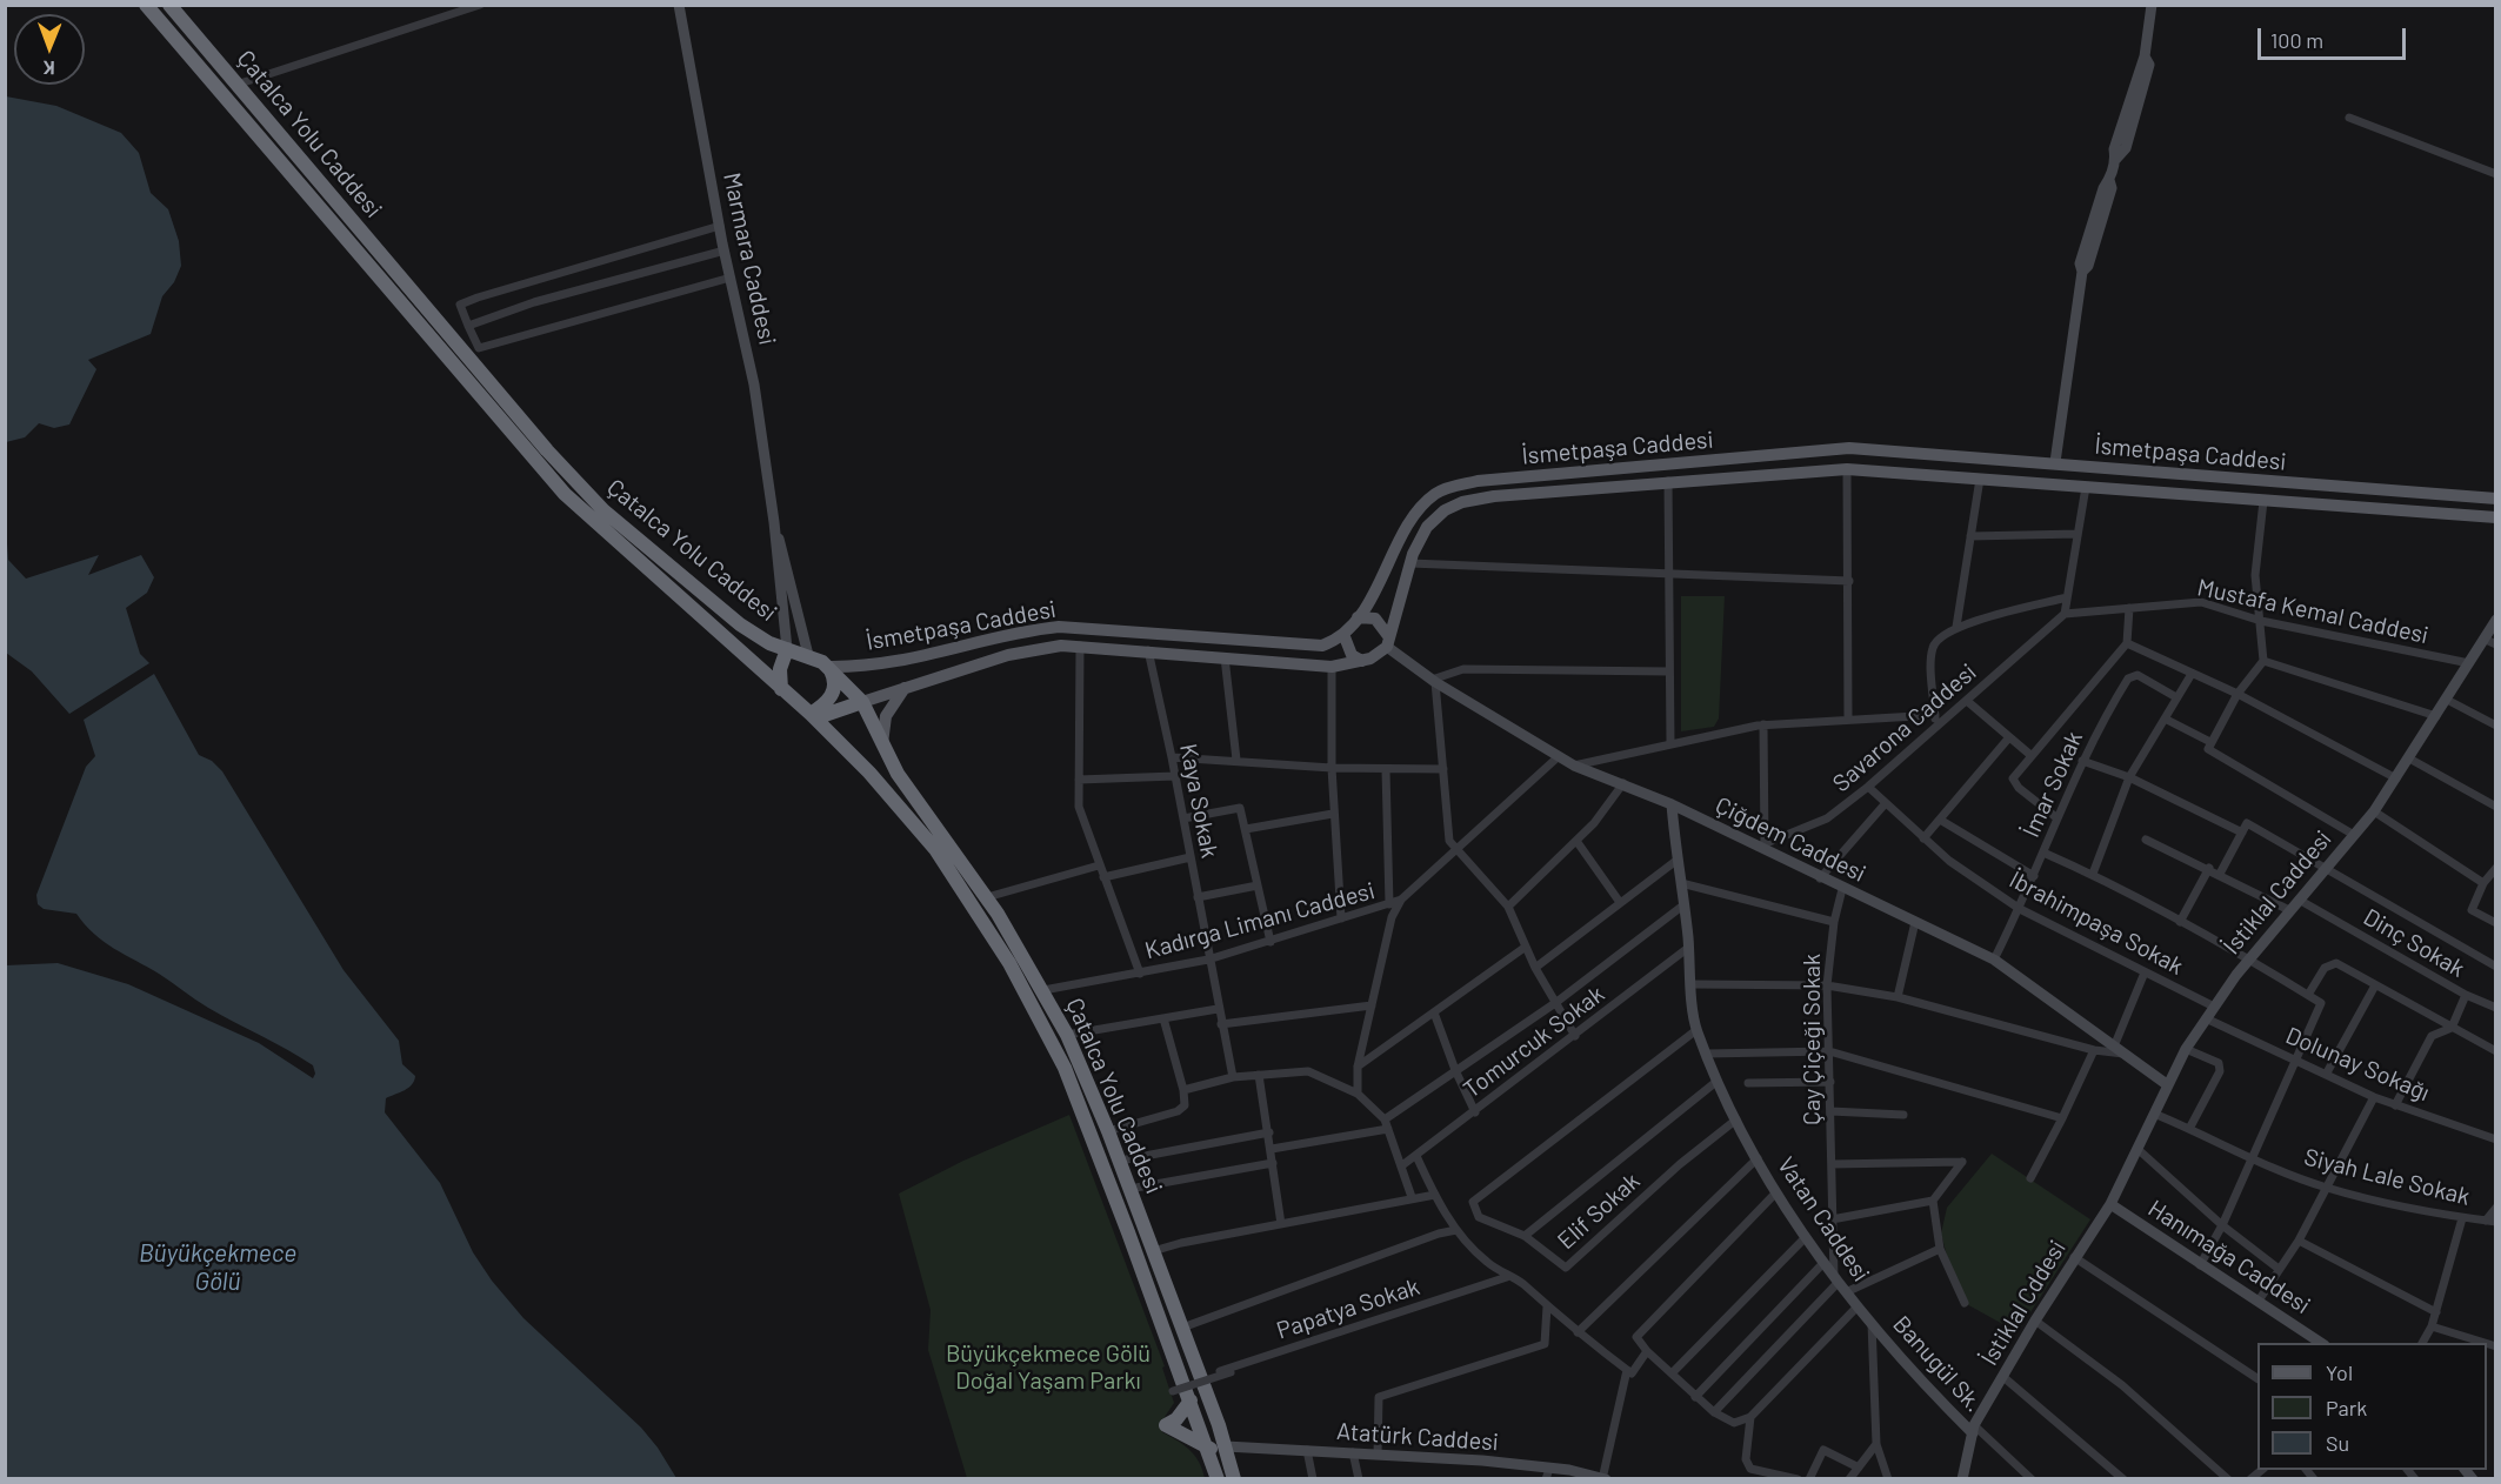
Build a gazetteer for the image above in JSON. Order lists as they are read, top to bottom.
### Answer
{
  "streets": {
    "highway": ["Çatalca Yolu Caddesi"],
    "main road": [
      "Marmara Caddesi",
      "İsmetpaşa Caddesi",
      "Çiğdem Caddesi",
      "İstiklal Caddesi",
      "Vatan Caddesi",
      "Hanımağa Caddesi",
      "İstiklal Cddesi",
      "Banugül Sk.",
      "Atatürk Caddesi"
    ],
    "street": [
      "Mustafa Kemal Caddesi",
      "Savarona Caddesi",
      "İmar Sokak",
      "Kaya Sokak",
      "Kadırga Limanı Caddesi",
      "İbrahimpaşa Sokak",
      "Dinç Sokak",
      "Çay Çiçeği Sokak",
      "Tomurcuk Sokak",
      "Dolunay Sokağı",
      "Siyah Lale Sokak",
      "Elif Sokak",
      "Papatya Sokak"
    ]
  },
  "crossings": [
    ["Çatalca Yolu Caddesi", "İsmetpaşa Caddesi"],
    ["Çatalca Yolu Caddesi", "Kadırga Limanı Caddesi"],
    ["Çatalca Yolu Caddesi", "Papatya Sokak"],
    ["Çatalca Yolu Caddesi", "Atatürk Caddesi"],
    ["İsmetpaşa Caddesi", "Kaya Sokak"],
    ["İsmetpaşa Caddesi", "Çiğdem Caddesi"],
    ["Mustafa Kemal Caddesi", "Savarona Caddesi"],
    ["Mustafa Kemal Caddesi", "İstiklal Caddesi"],
    ["Savarona Caddesi", "Çiğdem Caddesi"],
    ["Savarona Caddesi", "İbrahimpaşa Sokak"],
    ["İmar Sokak", "Çiğdem Caddesi"],
    ["İmar Sokak", "İbrahimpaşa Sokak"],
    ["Kaya Sokak", "Kadırga Limanı Caddesi"],
    ["Çiğdem Caddesi", "İstiklal Caddesi"],
    ["Çiğdem Caddesi", "Kadırga Limanı Caddesi"],
    ["Çiğdem Caddesi", "Çay Çiçeği Sokak"],
    ["Çiğdem Caddesi", "Vatan Caddesi"],
    ["İstiklal Caddesi", "İbrahimpaşa Sokak"],
    ["İstiklal Caddesi", "Dinç Sokak"],
    ["İstiklal Caddesi", "Dolunay Sokağı"],
    ["İstiklal Caddesi", "Siyah Lale Sokak"],
    ["İstiklal Caddesi", "Hanımağa Caddesi"],
    ["İstiklal Caddesi", "İstiklal Cddesi"],
    ["Dinç Sokak", "Dolunay Sokağı"],
    ["Çay Çiçeği Sokak", "Vatan Caddesi"],
    ["Tomurcuk Sokak", "Vatan Caddesi"],
    ["Elif Sokak", "Vatan Caddesi"],
    ["Vatan Caddesi", "Banugül Sk."],
    ["Hanımağa Caddesi", "İstiklal Cddesi"],
    ["İstiklal Cddesi", "Banugül Sk."]
  ],
  "water": ["Büyükçekmece Gölü"],
  "parks": ["Büyükçekmece Gölü Doğal Yaşam Parkı"],
  "legend": ["Yol", "Park", "Su"],
  "scale_bar": "100 m",
  "north": "bottom"
}
